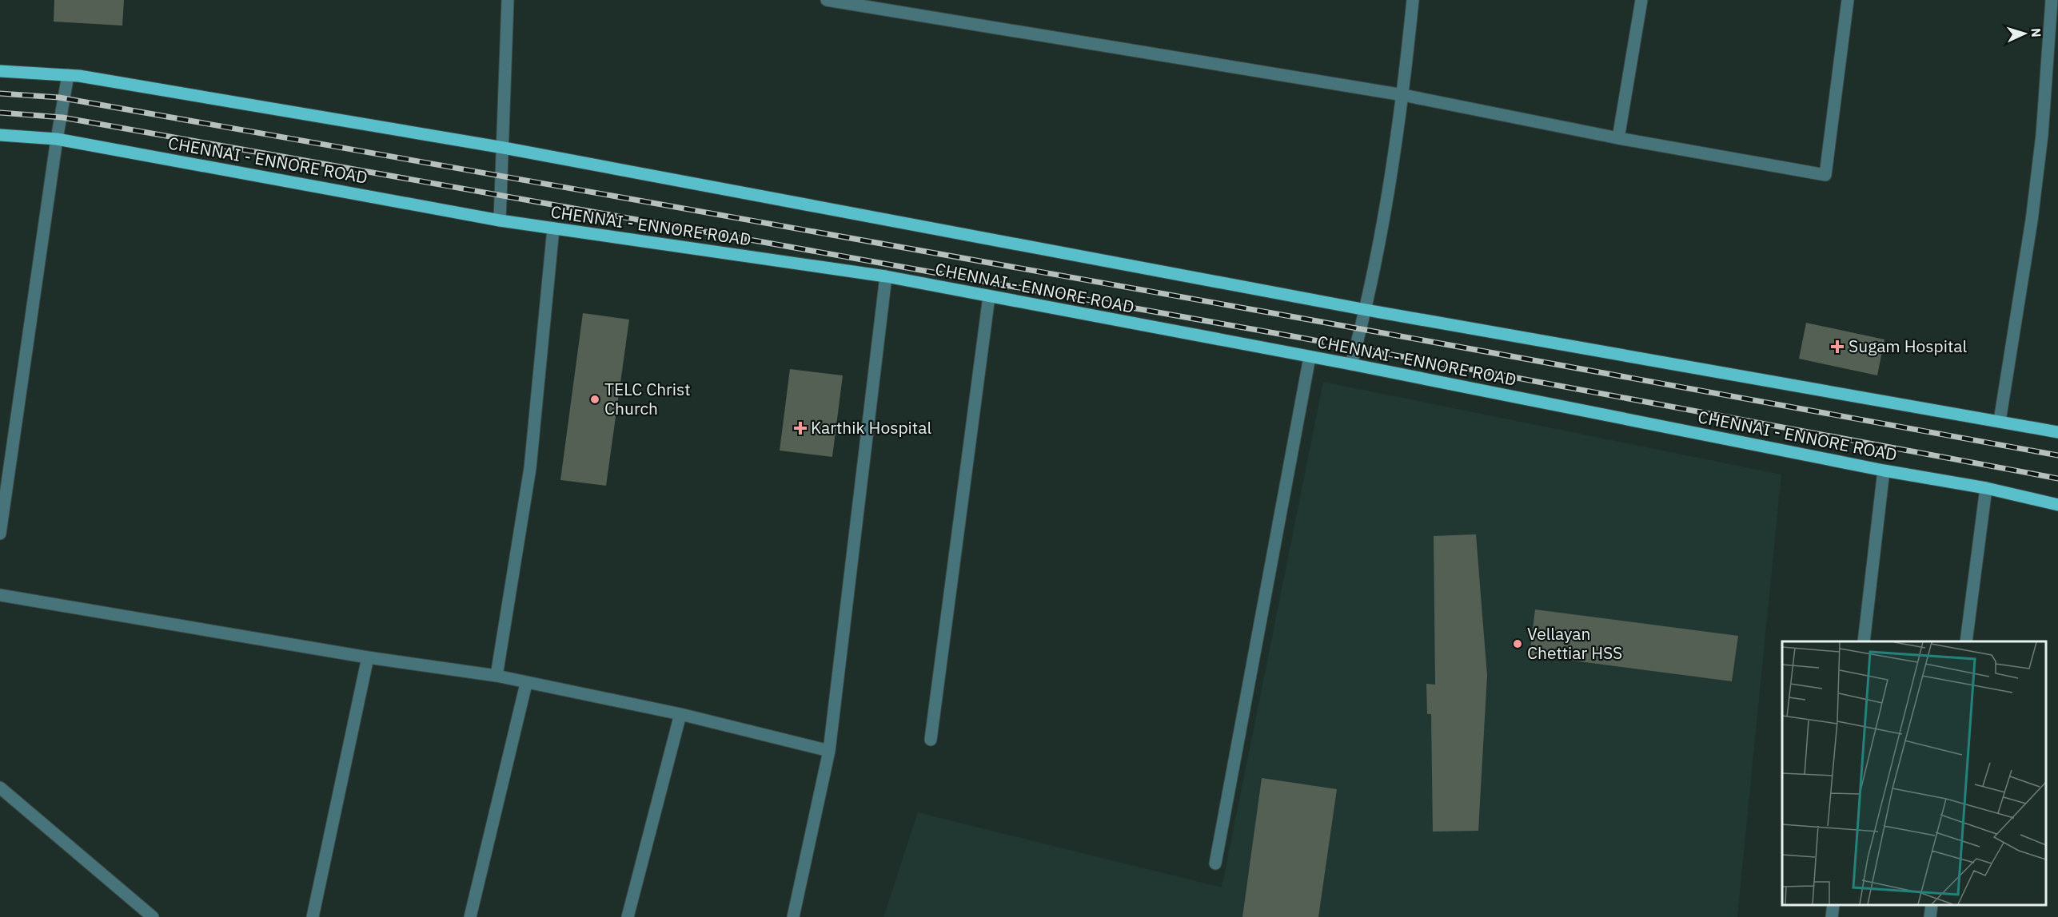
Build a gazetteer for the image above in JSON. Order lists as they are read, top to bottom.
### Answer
{
  "streets": {
    "main road": ["CHENNAI - ENNORE ROAD"]
  },
  "places": {
    "health": ["Sugam Hospital", "Karthik Hospital"],
    "other": ["TELC Christ Church", "Vellayan Chettiar HSS"]
  },
  "north": "right"
}
